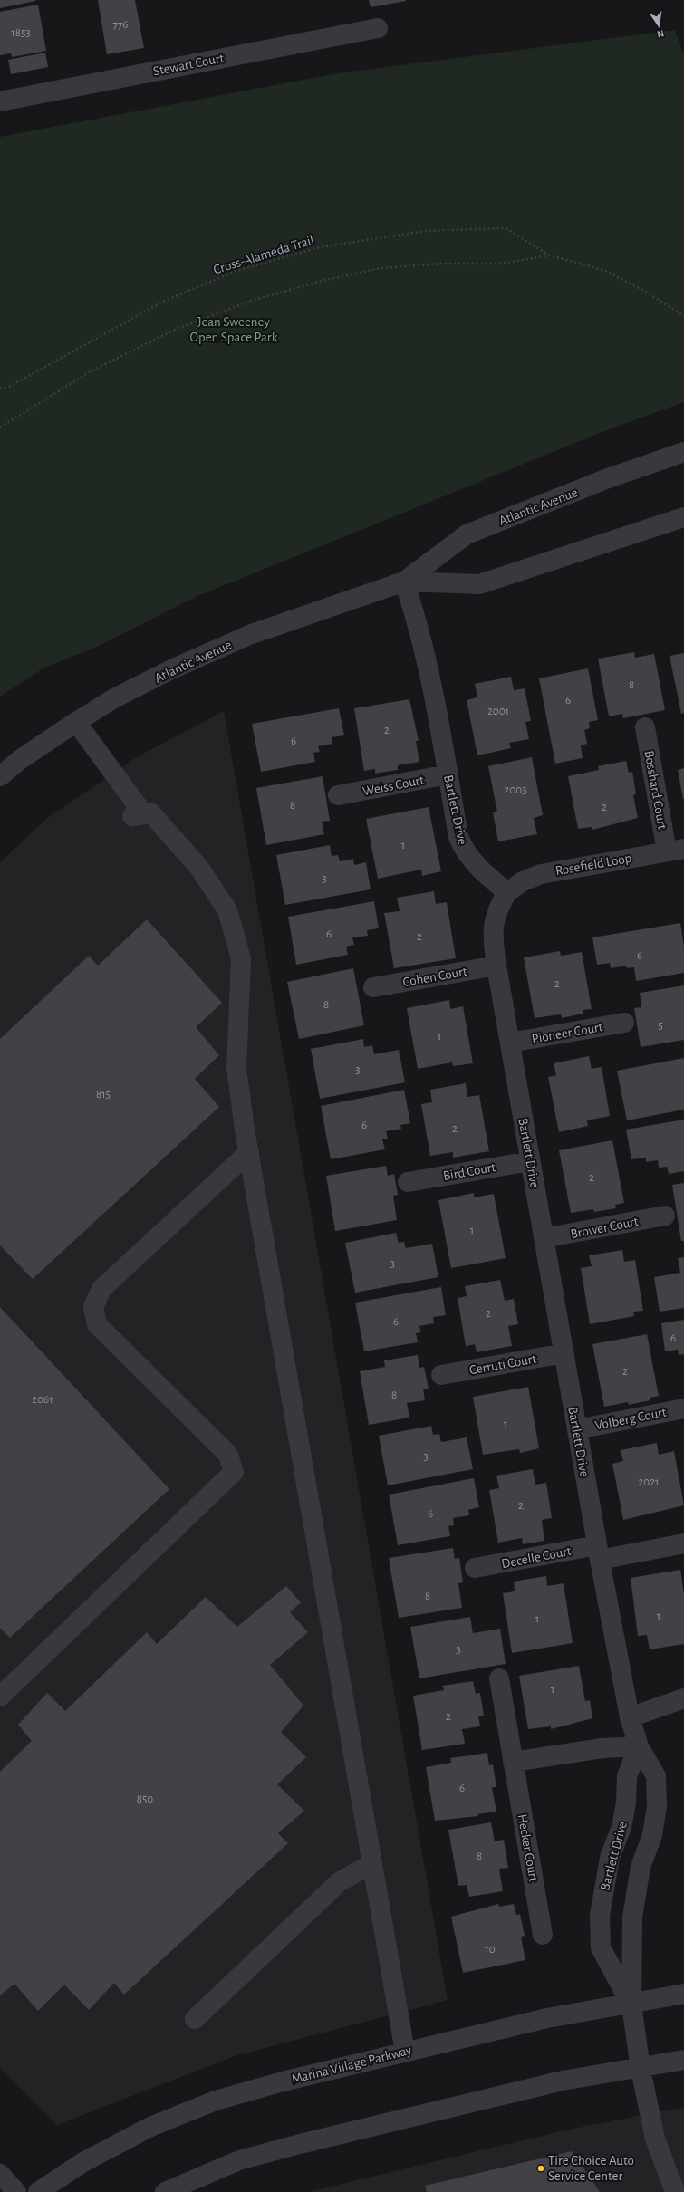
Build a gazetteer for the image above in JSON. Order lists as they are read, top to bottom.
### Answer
{
  "streets": {
    "street": [
      "Stewart Court",
      "Atlantic Avenue",
      "Weiss Court",
      "Bosshard Court",
      "Bartlett Drive",
      "Rosefield Loop",
      "Cohen Court",
      "Pioneer Court",
      "Bird Court",
      "Brower Court",
      "Cerruti Court",
      "Volberg Court",
      "Decelle Court",
      "Hecker Court",
      "Marina Village Parkway"
    ],
    "path": ["Cross-Alameda Trail"]
  },
  "crossings": [
    ["Atlantic Avenue", "Bartlett Drive"],
    ["Weiss Court", "Bartlett Drive"],
    ["Bosshard Court", "Rosefield Loop"],
    ["Bartlett Drive", "Rosefield Loop"],
    ["Bartlett Drive", "Cohen Court"],
    ["Bartlett Drive", "Pioneer Court"],
    ["Bartlett Drive", "Bird Court"],
    ["Bartlett Drive", "Brower Court"],
    ["Bartlett Drive", "Cerruti Court"],
    ["Bartlett Drive", "Volberg Court"],
    ["Bartlett Drive", "Decelle Court"],
    ["Bartlett Drive", "Marina Village Parkway"]
  ],
  "parks": ["Jean Sweeney Open Space Park"],
  "places": ["Tire Choice Auto Service Center"],
  "house_numbers": [
    "776",
    "1853",
    "8",
    "6",
    "2001",
    "2",
    "6",
    "2003",
    "8",
    "2",
    "1",
    "3",
    "6",
    "2",
    "6",
    "2",
    "8",
    "5",
    "1",
    "3",
    "815",
    "6",
    "2",
    "2",
    "1",
    "3",
    "2",
    "6",
    "6",
    "2",
    "8",
    "2061",
    "1",
    "3",
    "2021",
    "2",
    "6",
    "8",
    "1",
    "1",
    "3",
    "1",
    "2",
    "6",
    "850",
    "8",
    "10"
  ],
  "north": "bottom"
}
